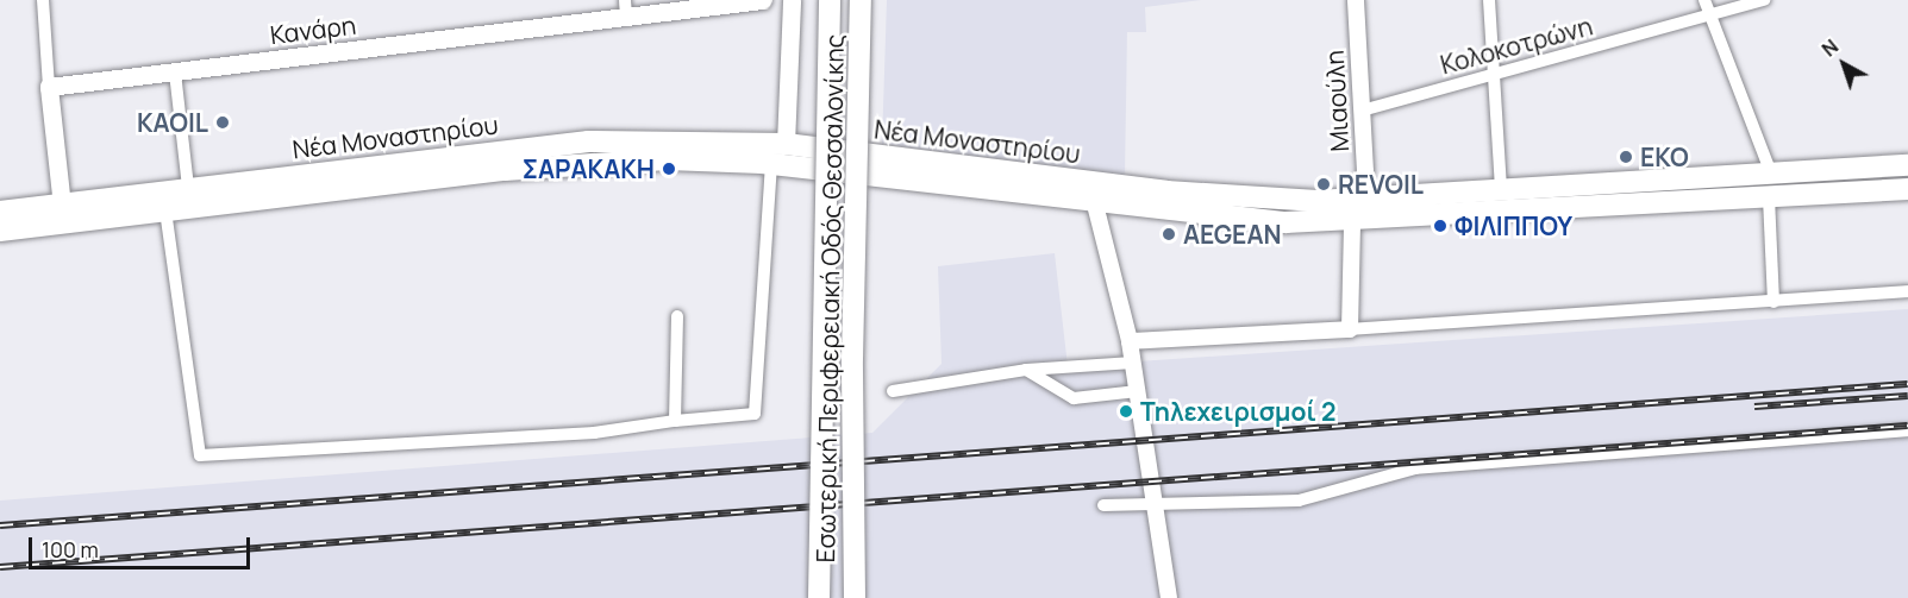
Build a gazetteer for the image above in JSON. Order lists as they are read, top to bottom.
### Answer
{
  "streets": {
    "main road": ["Κανάρη", "Νέα Μοναστηρίου", "Εσωτερική Περιφερειακή Οδός Θεσσαλονίκης"],
    "street": ["Κολοκοτρώνη", "Μιαούλη"]
  },
  "crossings": [
    ["Κολοκοτρώνη", "Μιαούλη"],
    ["Μιαούλη", "Νέα Μοναστηρίου"]
  ],
  "places": [
    "KAOIL",
    "EKO",
    "ΣΑΡΑΚΑΚΗ",
    "REVOIL",
    "ΦΙΛΙΠΠΟΥ",
    "AEGEAN",
    "Τηλεχειρισμοί 2"
  ],
  "scale_bar": "100 m",
  "north": "top left"
}
